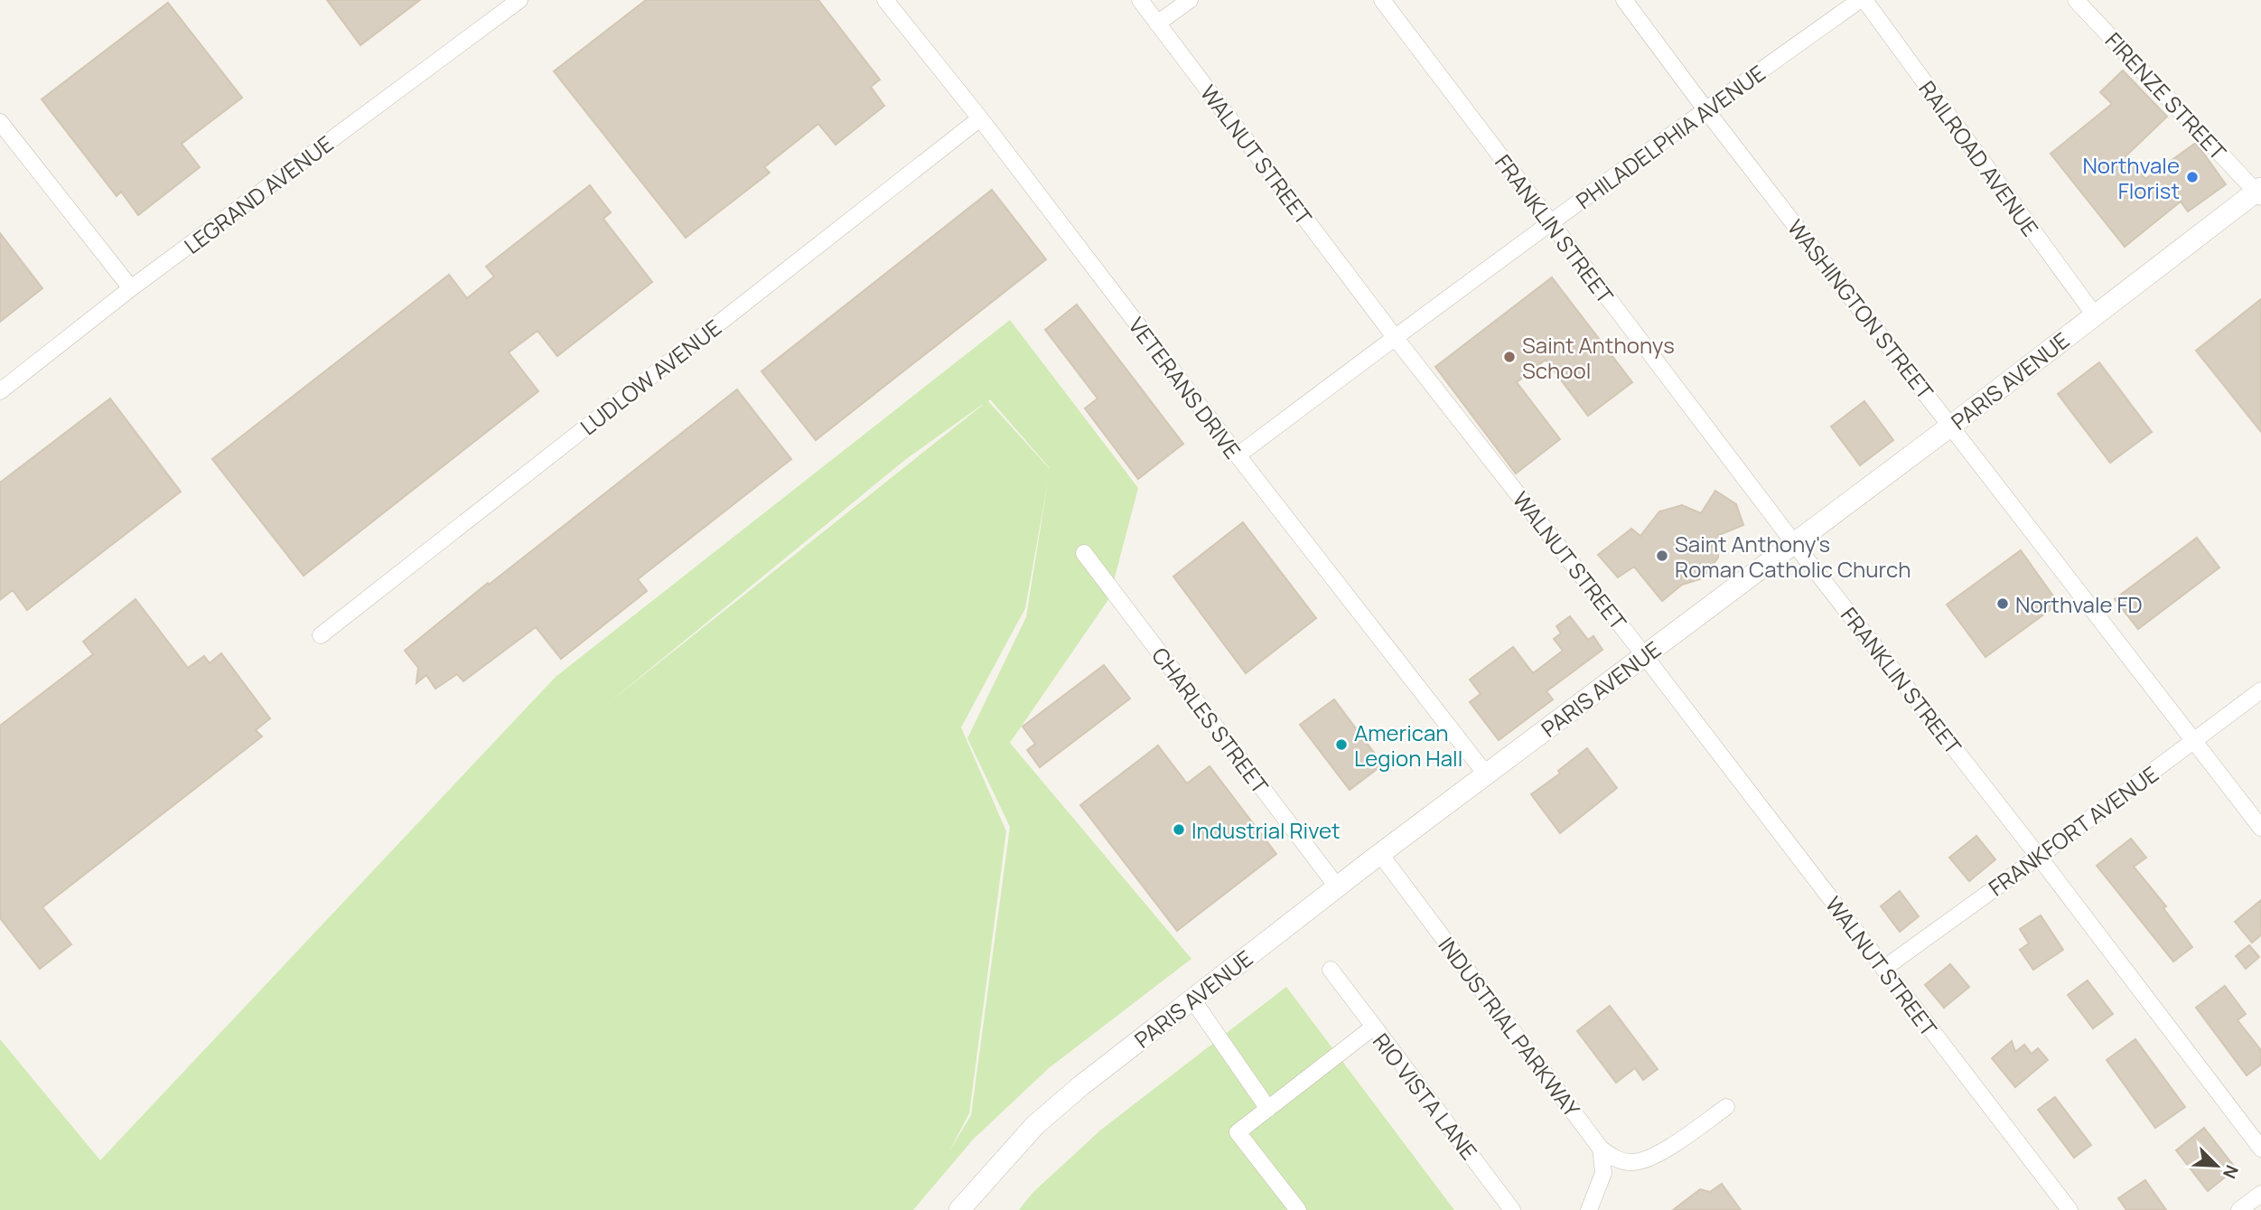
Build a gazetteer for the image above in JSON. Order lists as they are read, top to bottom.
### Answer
{
  "streets": {
    "street": [
      "FIRENZE STREET",
      "PHILADELPHIA AVENUE",
      "WALNUT STREET",
      "RAILROAD AVENUE",
      "LEGRAND AVENUE",
      "FRANKLIN STREET",
      "WASHINGTON STREET",
      "LUDLOW AVENUE",
      "PARIS AVENUE",
      "VETERANS DRIVE",
      "CHARLES STREET",
      "FRANKFORT AVENUE",
      "INDUSTRIAL PARKWAY",
      "RIO VISTA LANE"
    ]
  },
  "crossings": [
    ["FIRENZE STREET", "PARIS AVENUE"],
    ["PHILADELPHIA AVENUE", "WALNUT STREET"],
    ["PHILADELPHIA AVENUE", "RAILROAD AVENUE"],
    ["PHILADELPHIA AVENUE", "FRANKLIN STREET"],
    ["PHILADELPHIA AVENUE", "WASHINGTON STREET"],
    ["PHILADELPHIA AVENUE", "VETERANS DRIVE"],
    ["WALNUT STREET", "PARIS AVENUE"],
    ["WALNUT STREET", "FRANKFORT AVENUE"],
    ["RAILROAD AVENUE", "PARIS AVENUE"],
    ["FRANKLIN STREET", "PARIS AVENUE"],
    ["FRANKLIN STREET", "FRANKFORT AVENUE"],
    ["WASHINGTON STREET", "PARIS AVENUE"],
    ["WASHINGTON STREET", "FRANKFORT AVENUE"],
    ["LUDLOW AVENUE", "VETERANS DRIVE"],
    ["PARIS AVENUE", "VETERANS DRIVE"],
    ["PARIS AVENUE", "CHARLES STREET"],
    ["PARIS AVENUE", "INDUSTRIAL PARKWAY"]
  ],
  "places": [
    "Northvale Florist",
    "Saint Anthonys School",
    "Saint Anthony's Roman Catholic Church",
    "Northvale FD",
    "American Legion Hall",
    "Industrial Rivet"
  ],
  "north": "bottom right"
}
